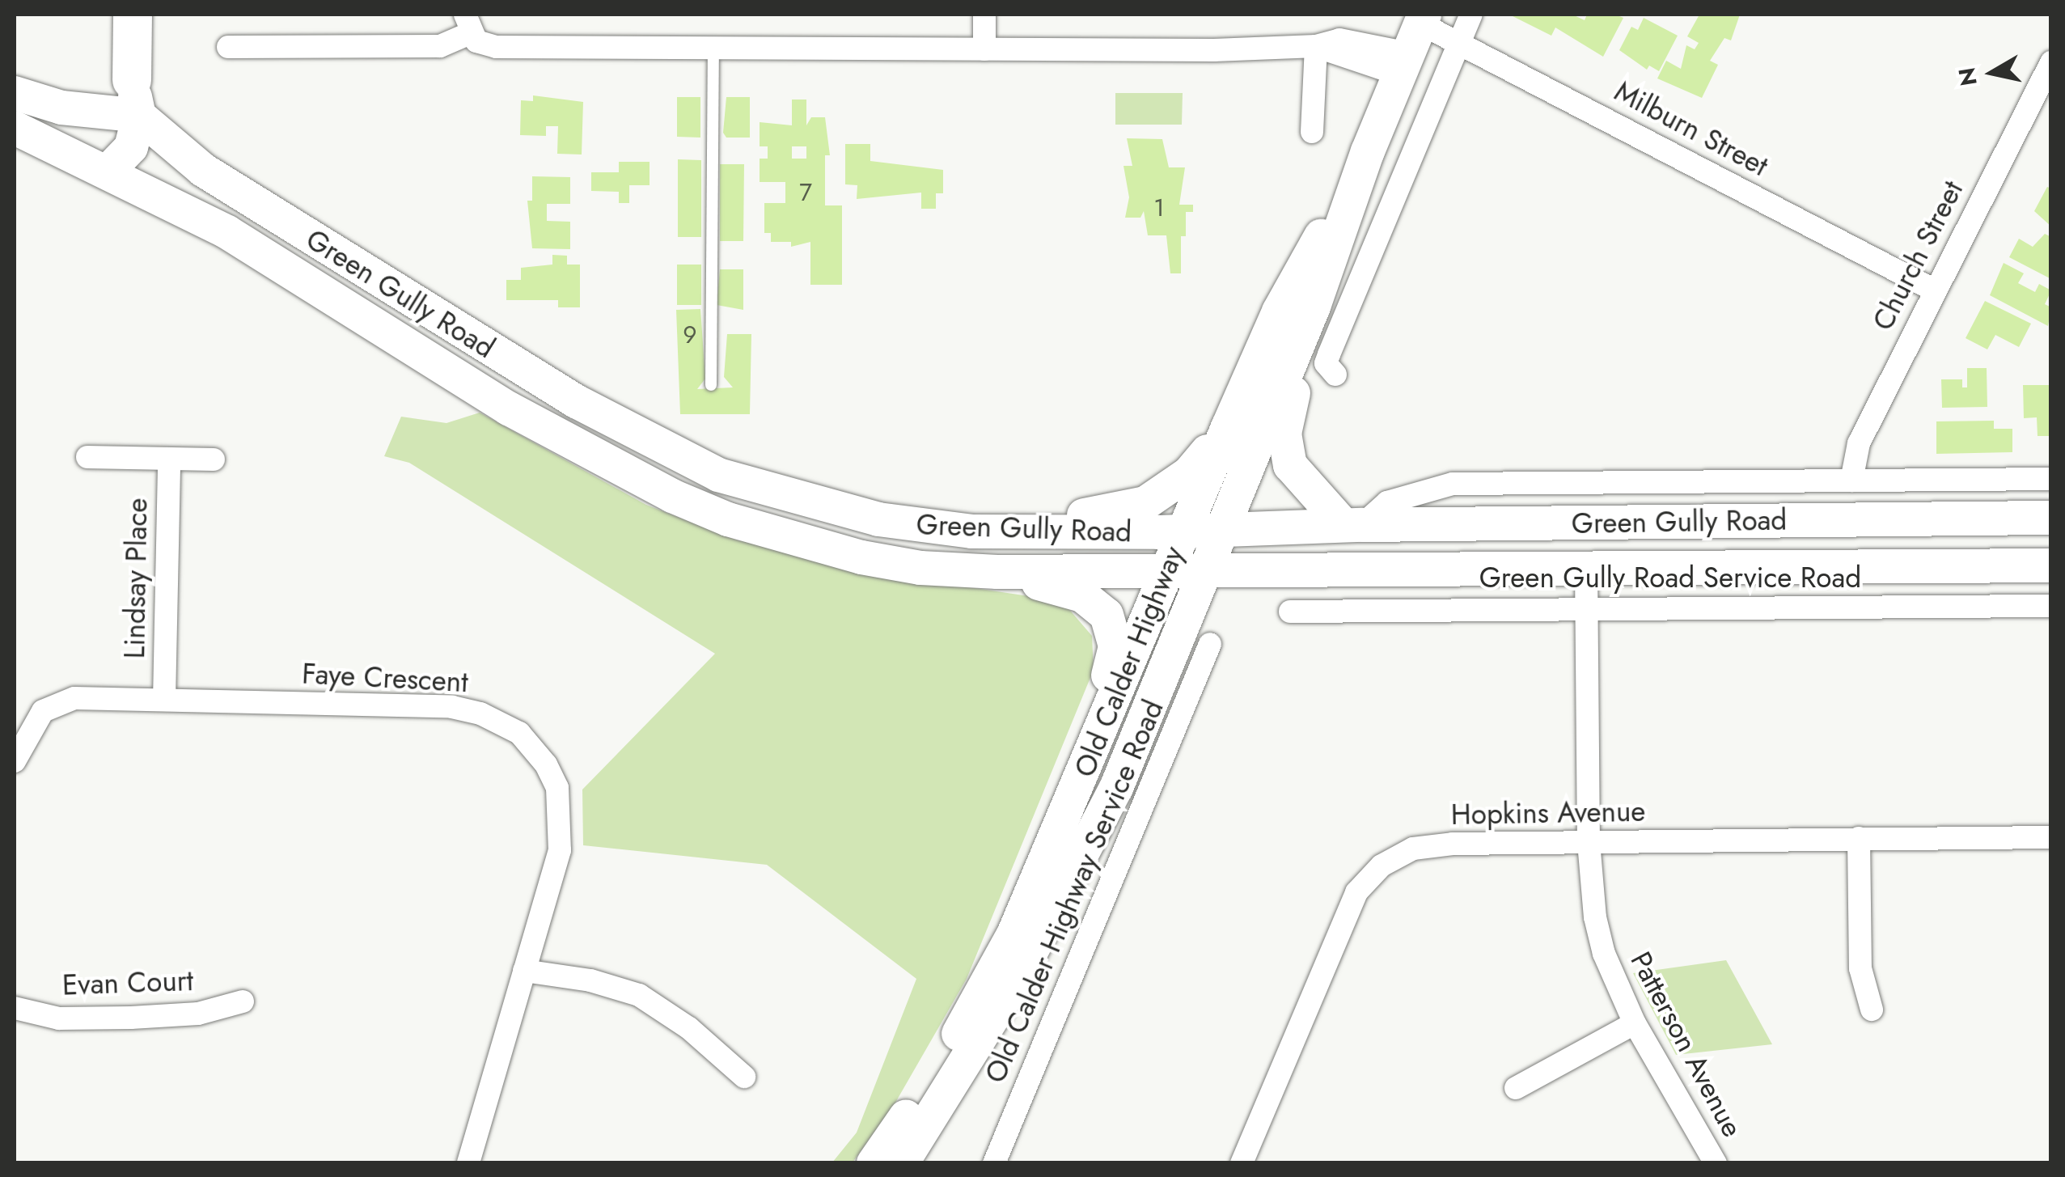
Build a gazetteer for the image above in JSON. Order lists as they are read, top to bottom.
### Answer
{
  "streets": {
    "main road": ["Green Gully Road", "Old Calder Highway"],
    "street": [
      "Milburn Street",
      "Church Street",
      "Green Gully Road Service Road",
      "Lindsay Place",
      "Faye Crescent",
      "Hopkins Avenue",
      "Old Calder Highway Service Road",
      "Evan Court",
      "Patterson Avenue"
    ]
  },
  "crossings": [
    ["Milburn Street", "Church Street"],
    ["Milburn Street", "Old Calder Highway"],
    ["Green Gully Road", "Old Calder Highway"],
    ["Green Gully Road", "Patterson Avenue"],
    ["Green Gully Road Service Road", "Patterson Avenue"],
    ["Lindsay Place", "Faye Crescent"],
    ["Hopkins Avenue", "Patterson Avenue"]
  ],
  "house_numbers": ["7", "1", "9"],
  "north": "left"
}
